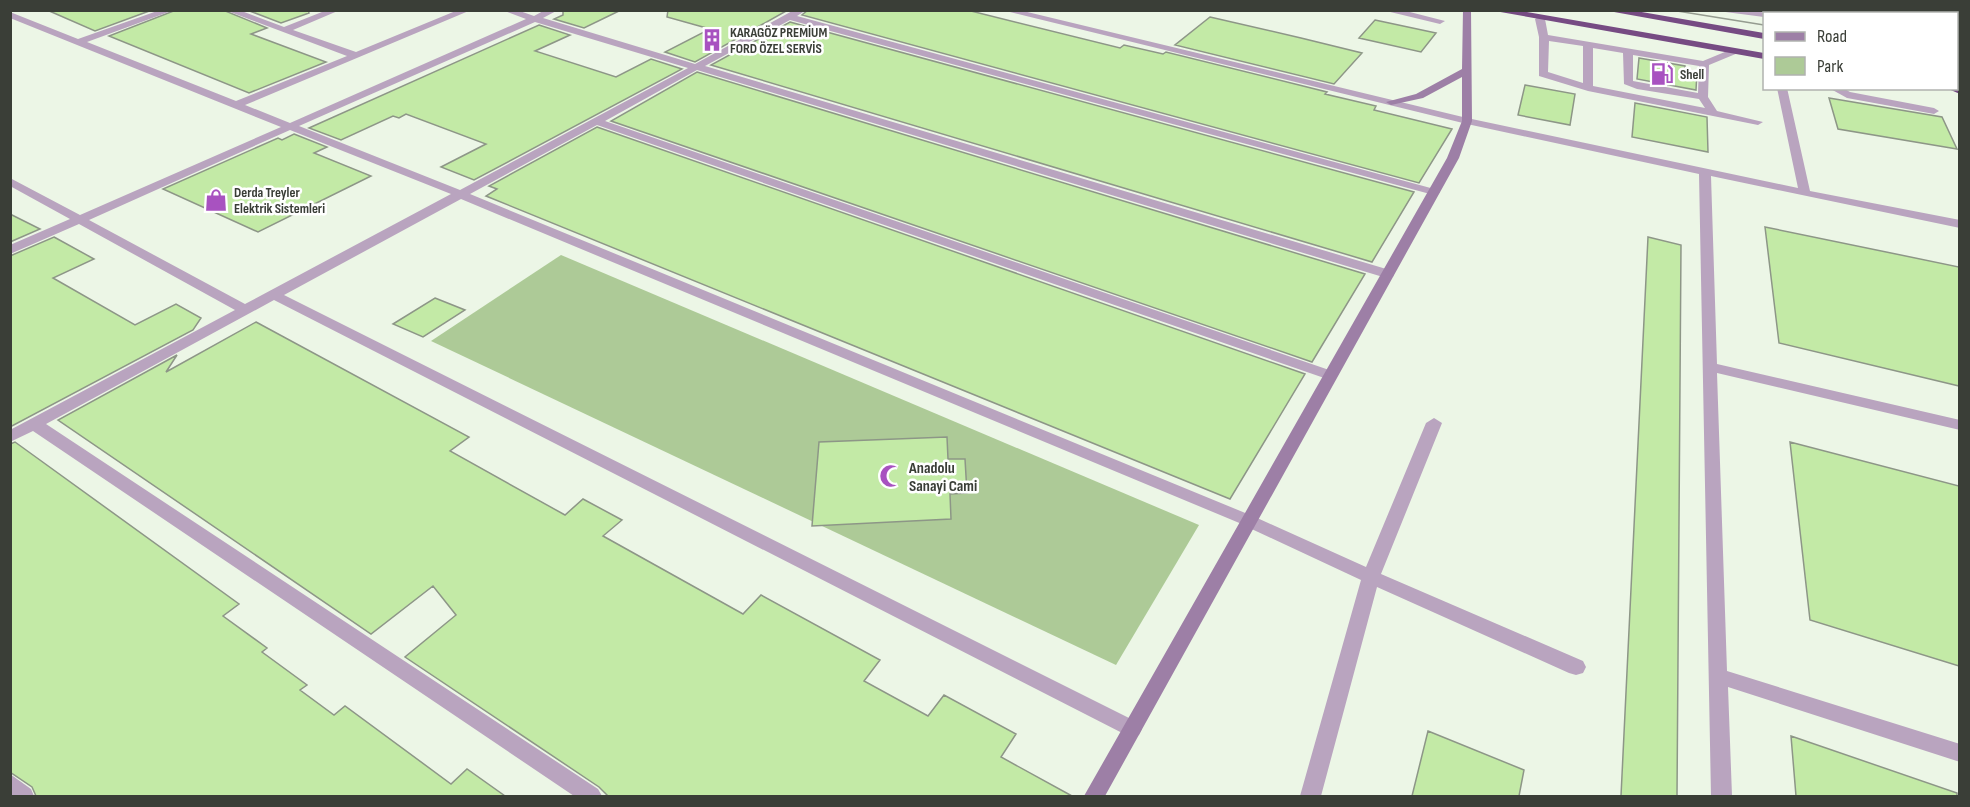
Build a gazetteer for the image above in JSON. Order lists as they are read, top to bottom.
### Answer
{
  "places": {
    "building": ["KARAGÖZ PREMİUM FORD ÖZEL SERVİS"],
    "fuel station": ["Shell"],
    "shop": ["Derda Treyler Elektrik Sistemleri"],
    "mosque": ["Anadolu Sanayi Cami"]
  },
  "legend": ["Road", "Park"]
}
